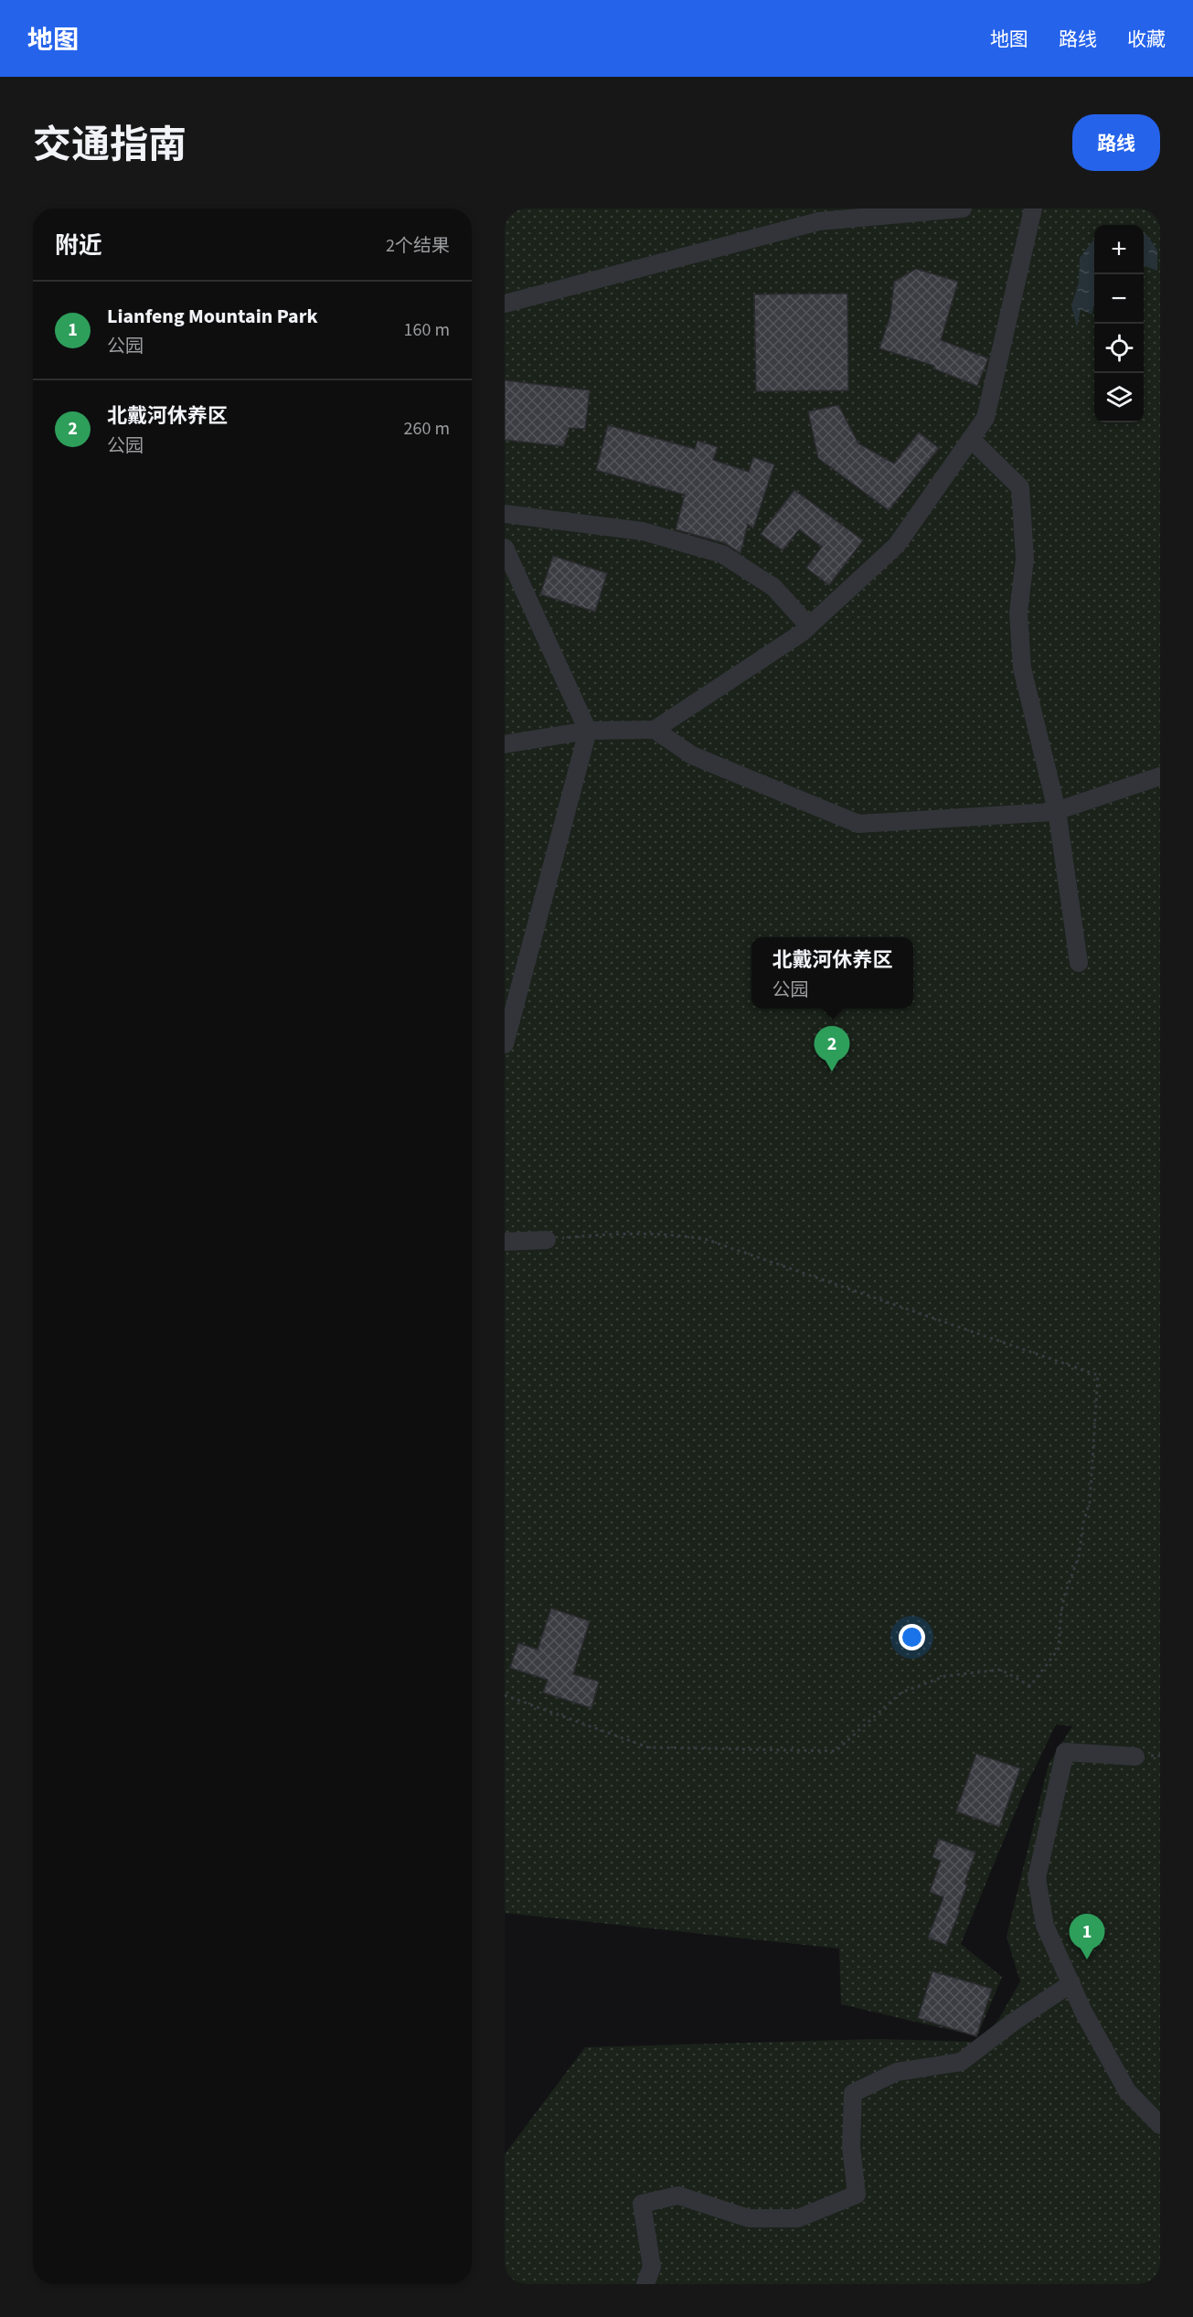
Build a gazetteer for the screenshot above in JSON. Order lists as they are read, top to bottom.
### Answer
{
  "page": {
    "header": "地图",
    "nav": ["地图", "路线", "收藏"],
    "title": "交通指南",
    "buttons": "路线",
    "heading": ["附近", "2个结果"],
    "map_buttons": ["+", "−"],
    "list": [
      {
        "mark": "1",
        "name": "Lianfeng Mountain Park",
        "note": "公园",
        "value": "160 m"
      },
      {
        "mark": "2",
        "name": "北戴河休养区",
        "note": "公园",
        "value": "260 m"
      }
    ],
    "popup": ["北戴河休养区", "公园"],
    "pins": ["2", "1"]
  }
}
